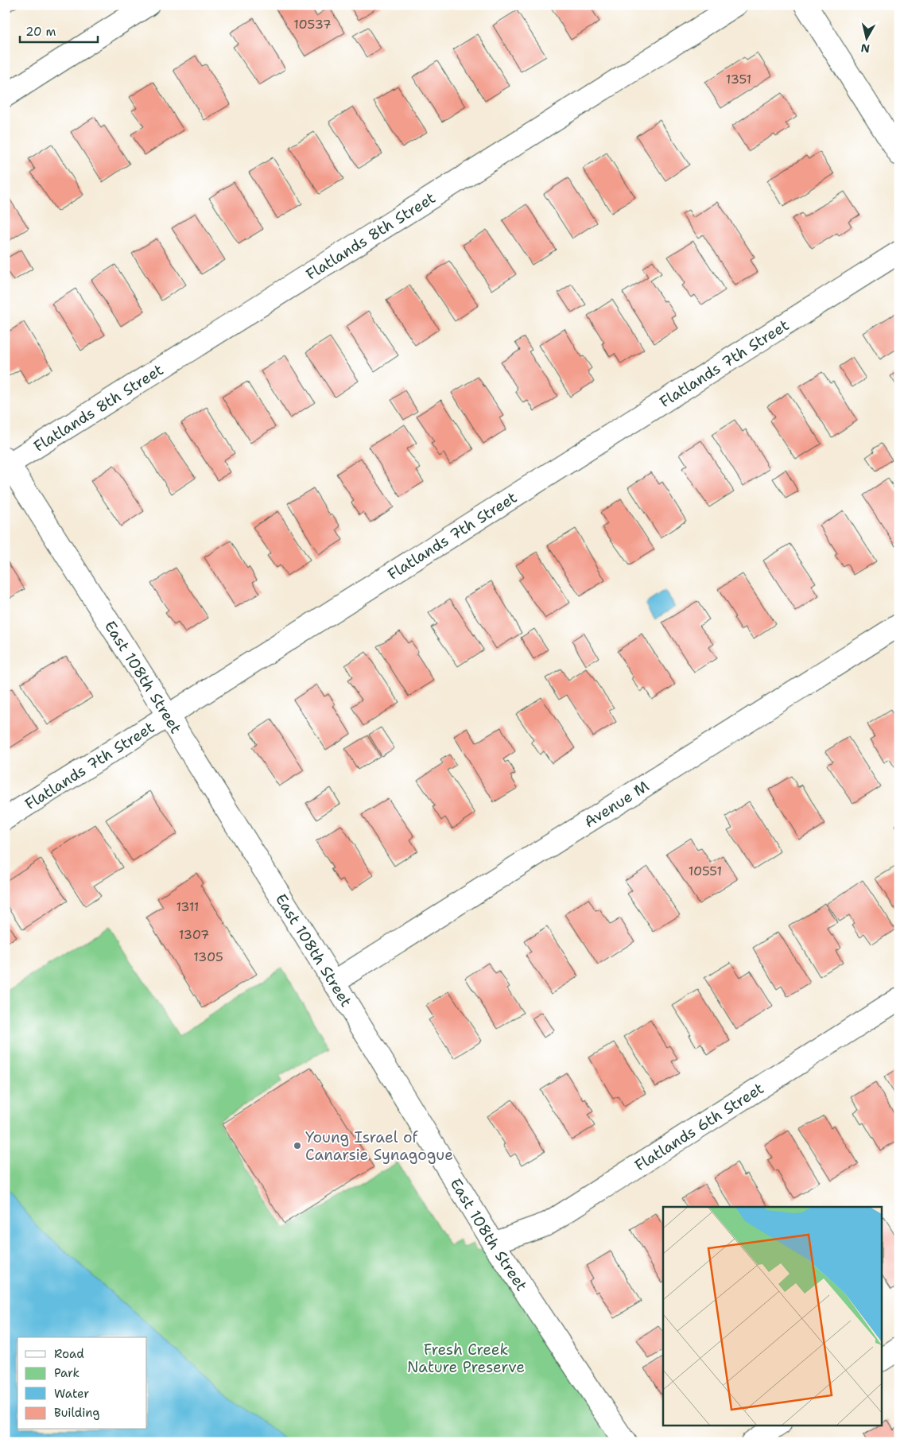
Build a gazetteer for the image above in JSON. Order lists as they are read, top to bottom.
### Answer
{
  "streets": {
    "street": [
      "Flatlands 8th Street",
      "Flatlands 7th Street",
      "East 108th Street",
      "Avenue M",
      "Flatlands 6th Street"
    ]
  },
  "crossings": [
    ["Flatlands 8th Street", "East 108th Street"],
    ["Flatlands 7th Street", "East 108th Street"],
    ["East 108th Street", "Avenue M"],
    ["East 108th Street", "Flatlands 6th Street"]
  ],
  "parks": ["Fresh Creek Nature Preserve"],
  "places": ["Young Israel of Canarsie Synagogue"],
  "house_numbers": [
    "10537",
    "1351",
    "10551",
    "1311",
    "1307",
    "1305"
  ],
  "legend": [
    "Road",
    "Park",
    "Water",
    "Building"
  ],
  "scale_bar": "20 m",
  "north": "bottom"
}
